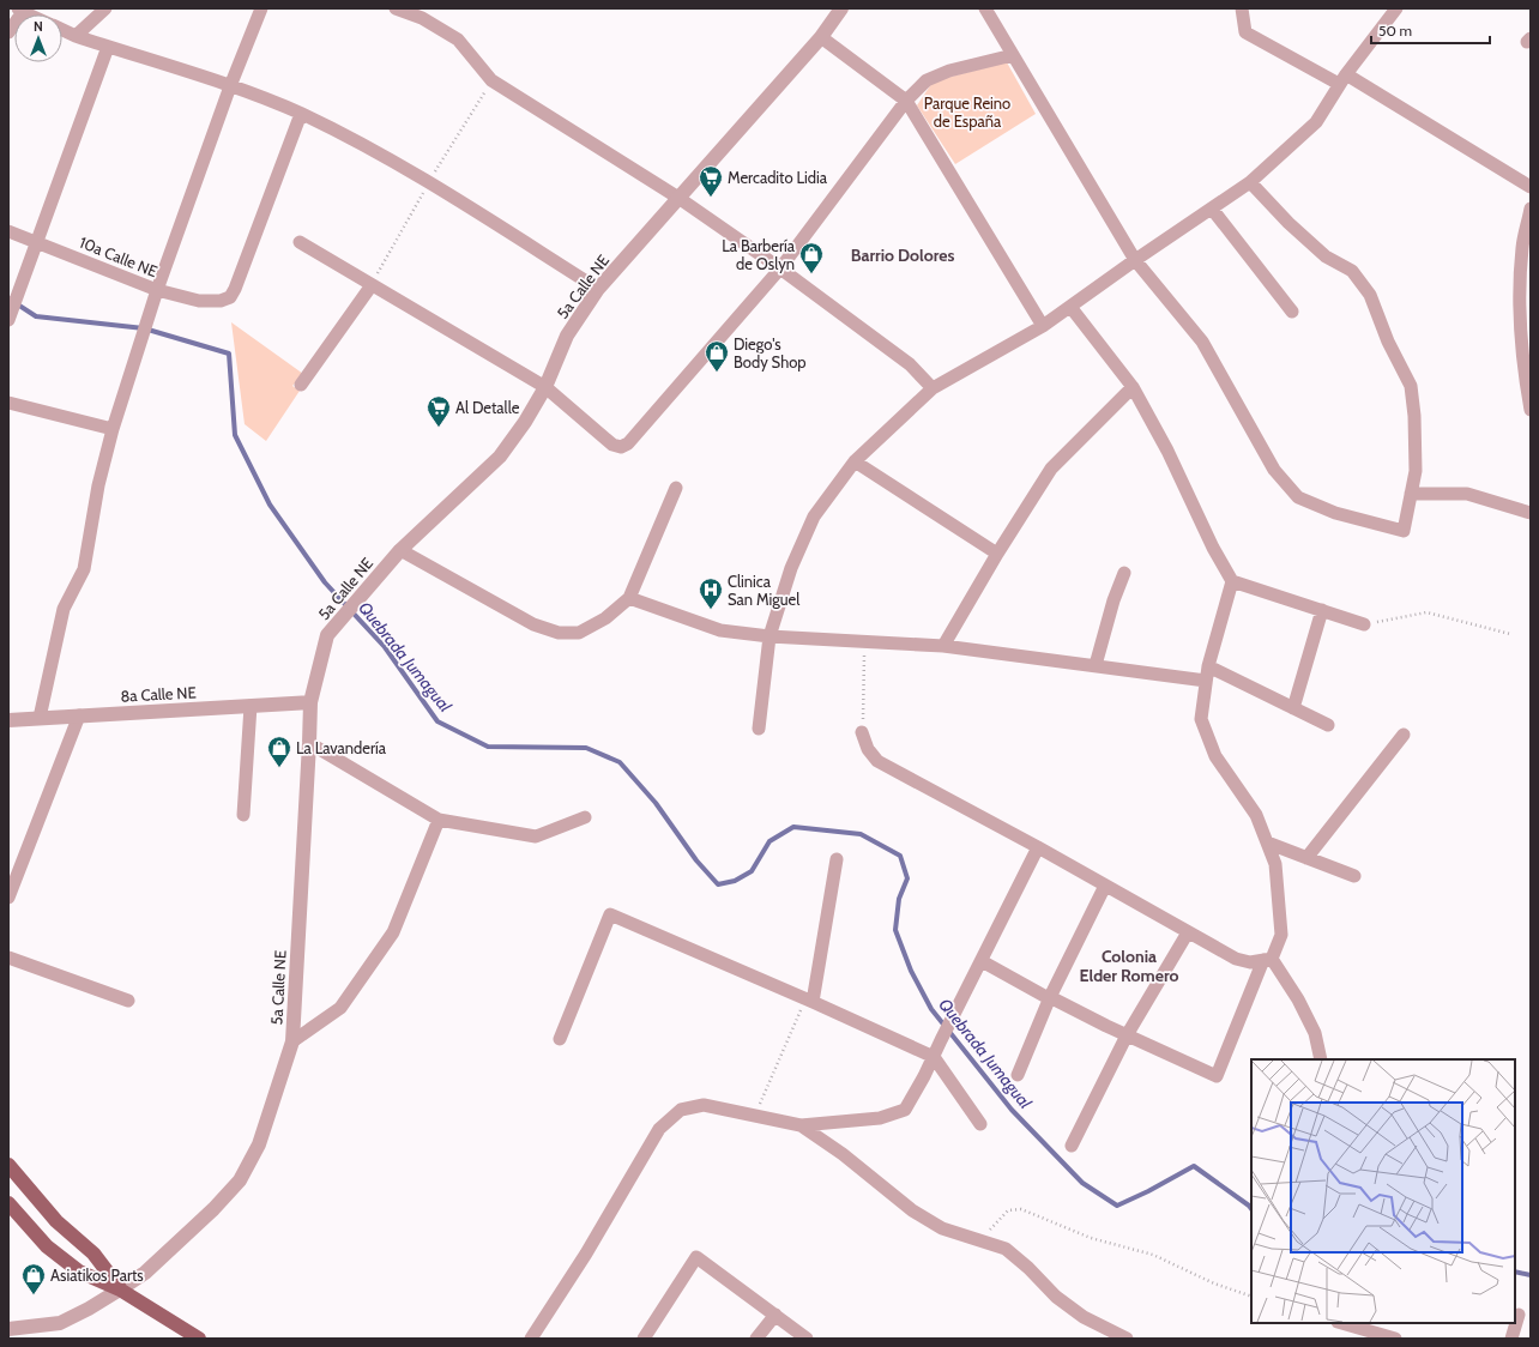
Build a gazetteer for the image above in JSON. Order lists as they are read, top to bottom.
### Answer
{
  "streets": {
    "street": ["10a Calle NE", "5a Calle NE", "8a Calle NE"]
  },
  "crossings": [
    ["5a Calle NE", "8a Calle NE"]
  ],
  "districts": ["Barrio Dolores", "Colonia Elder Romero"],
  "water": ["Quebrada Jumagual"],
  "parks": ["Parque Reino de España"],
  "places": {
    "supermarket": ["Mercadito Lidia", "Al Detalle"],
    "shop": [
      "La Barbería de Oslyn",
      "Diego's Body Shop",
      "La Lavandería",
      "Asiatikos Parts"
    ],
    "hospital": ["Clinica San Miguel"]
  },
  "scale_bar": "50 m",
  "north": "top"
}
